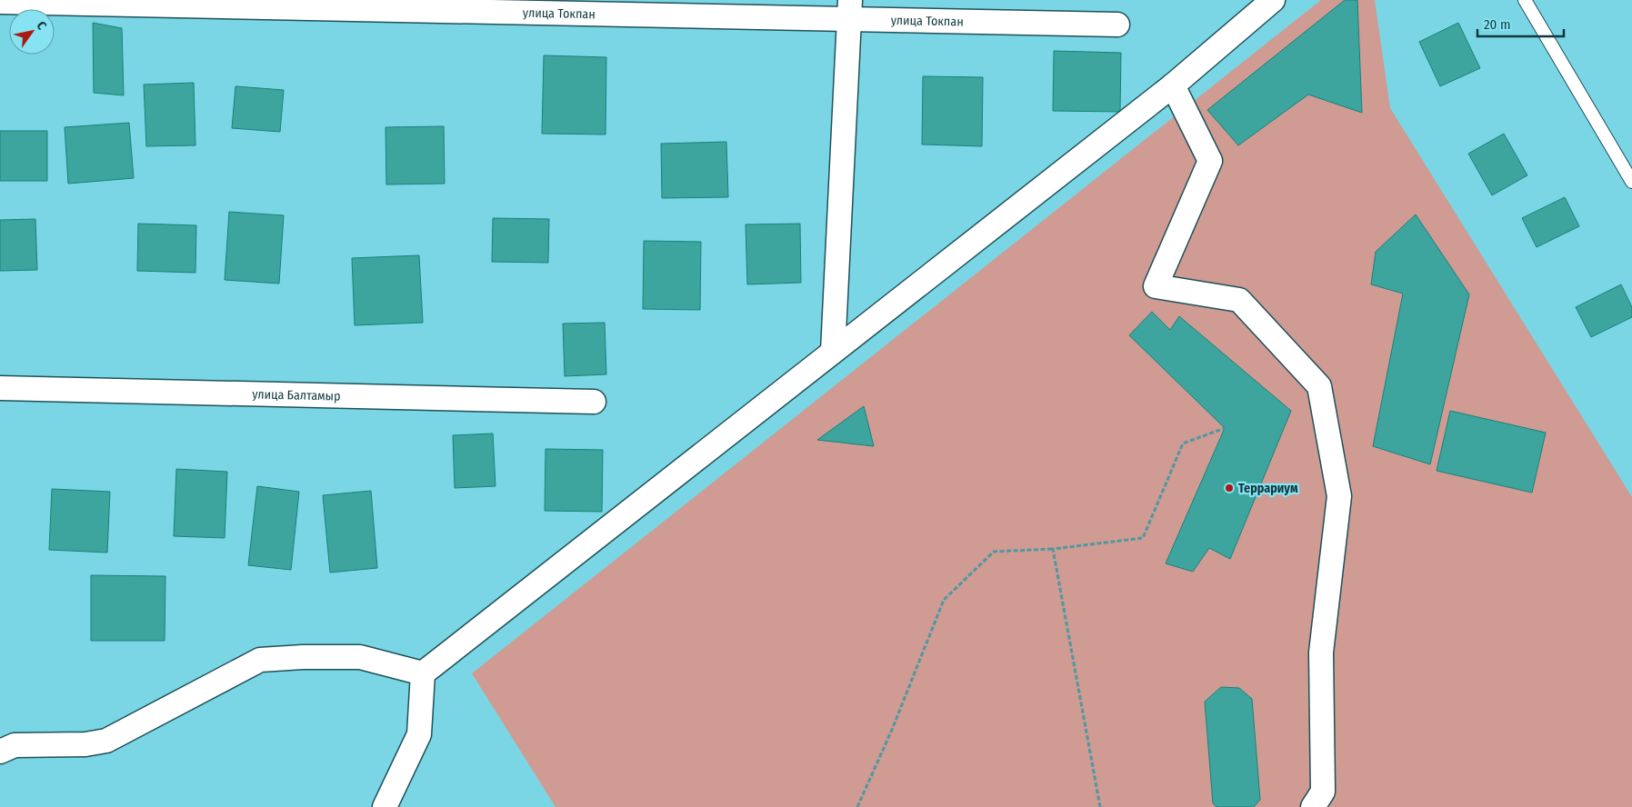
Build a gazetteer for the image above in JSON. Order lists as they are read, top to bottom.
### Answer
{
  "streets": {
    "street": ["улица Токпан", "улица Балтамыр"]
  },
  "places": ["Террариум"],
  "scale_bar": "20 m",
  "north": "top right"
}
